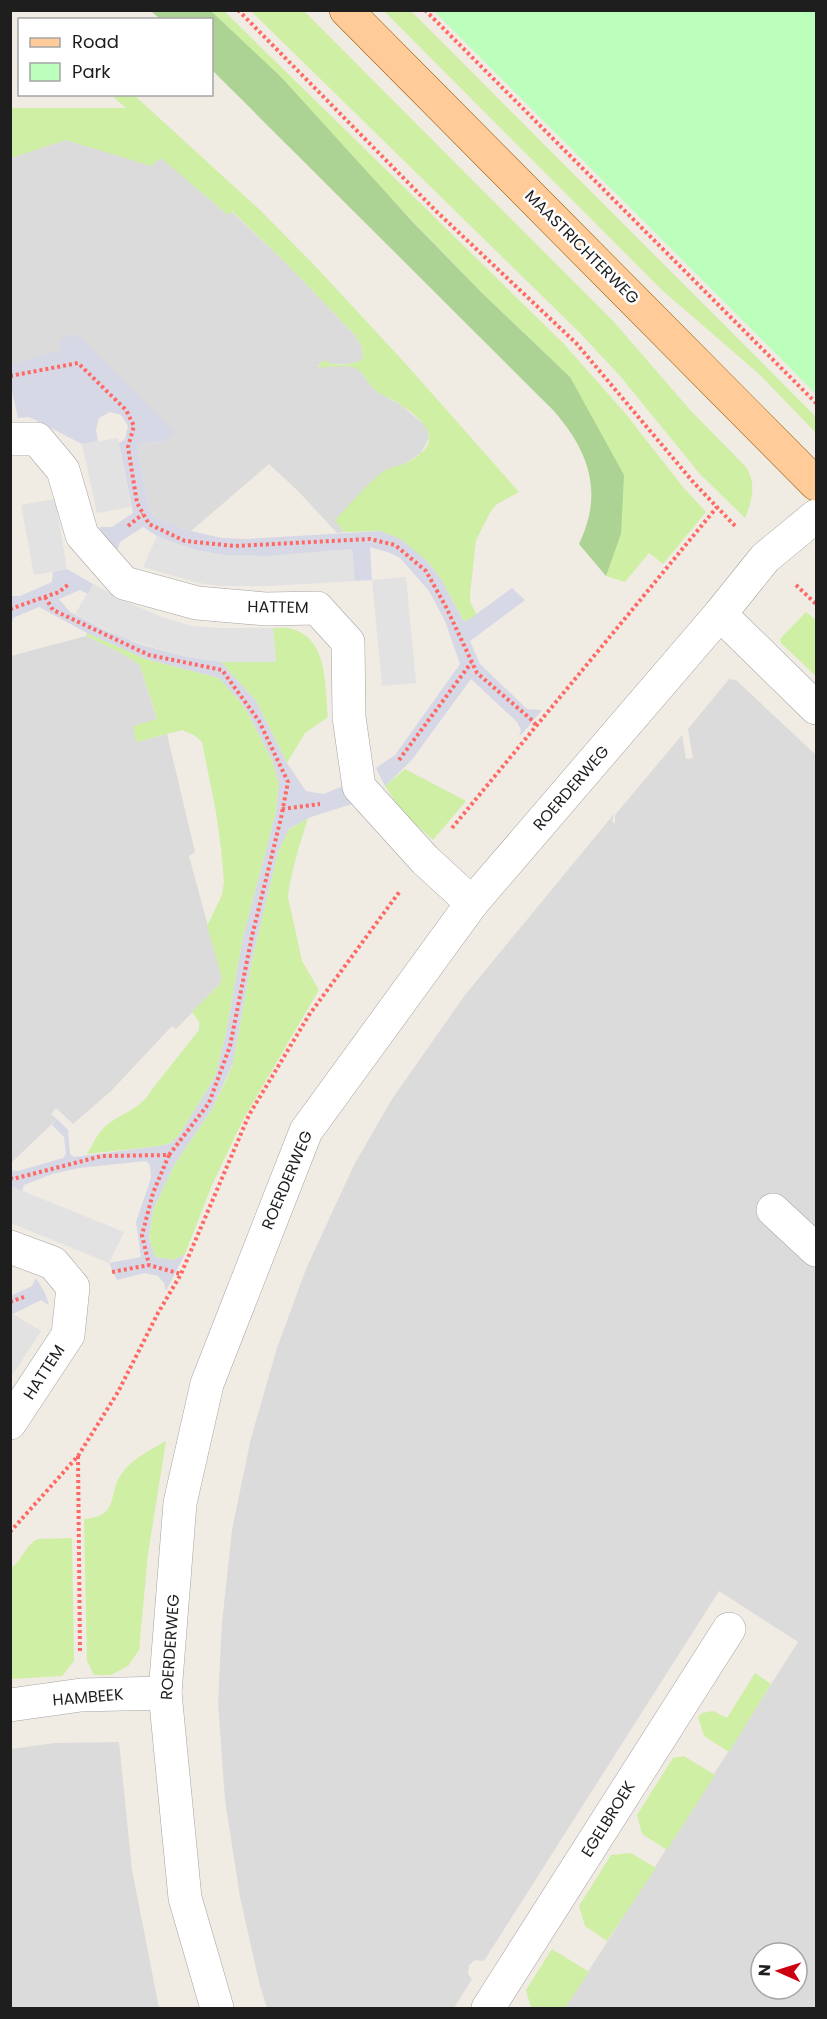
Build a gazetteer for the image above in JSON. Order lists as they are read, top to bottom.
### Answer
{
  "streets": {
    "main road": ["MAASTRICHTERWEG"],
    "street": [
      "HATTEM",
      "ROERDERWEG",
      "HAMBEEK",
      "EGELBROEK"
    ]
  },
  "crossings": [
    ["HATTEM", "ROERDERWEG"],
    ["ROERDERWEG", "HAMBEEK"]
  ],
  "legend": ["Road", "Park"],
  "north": "left"
}
